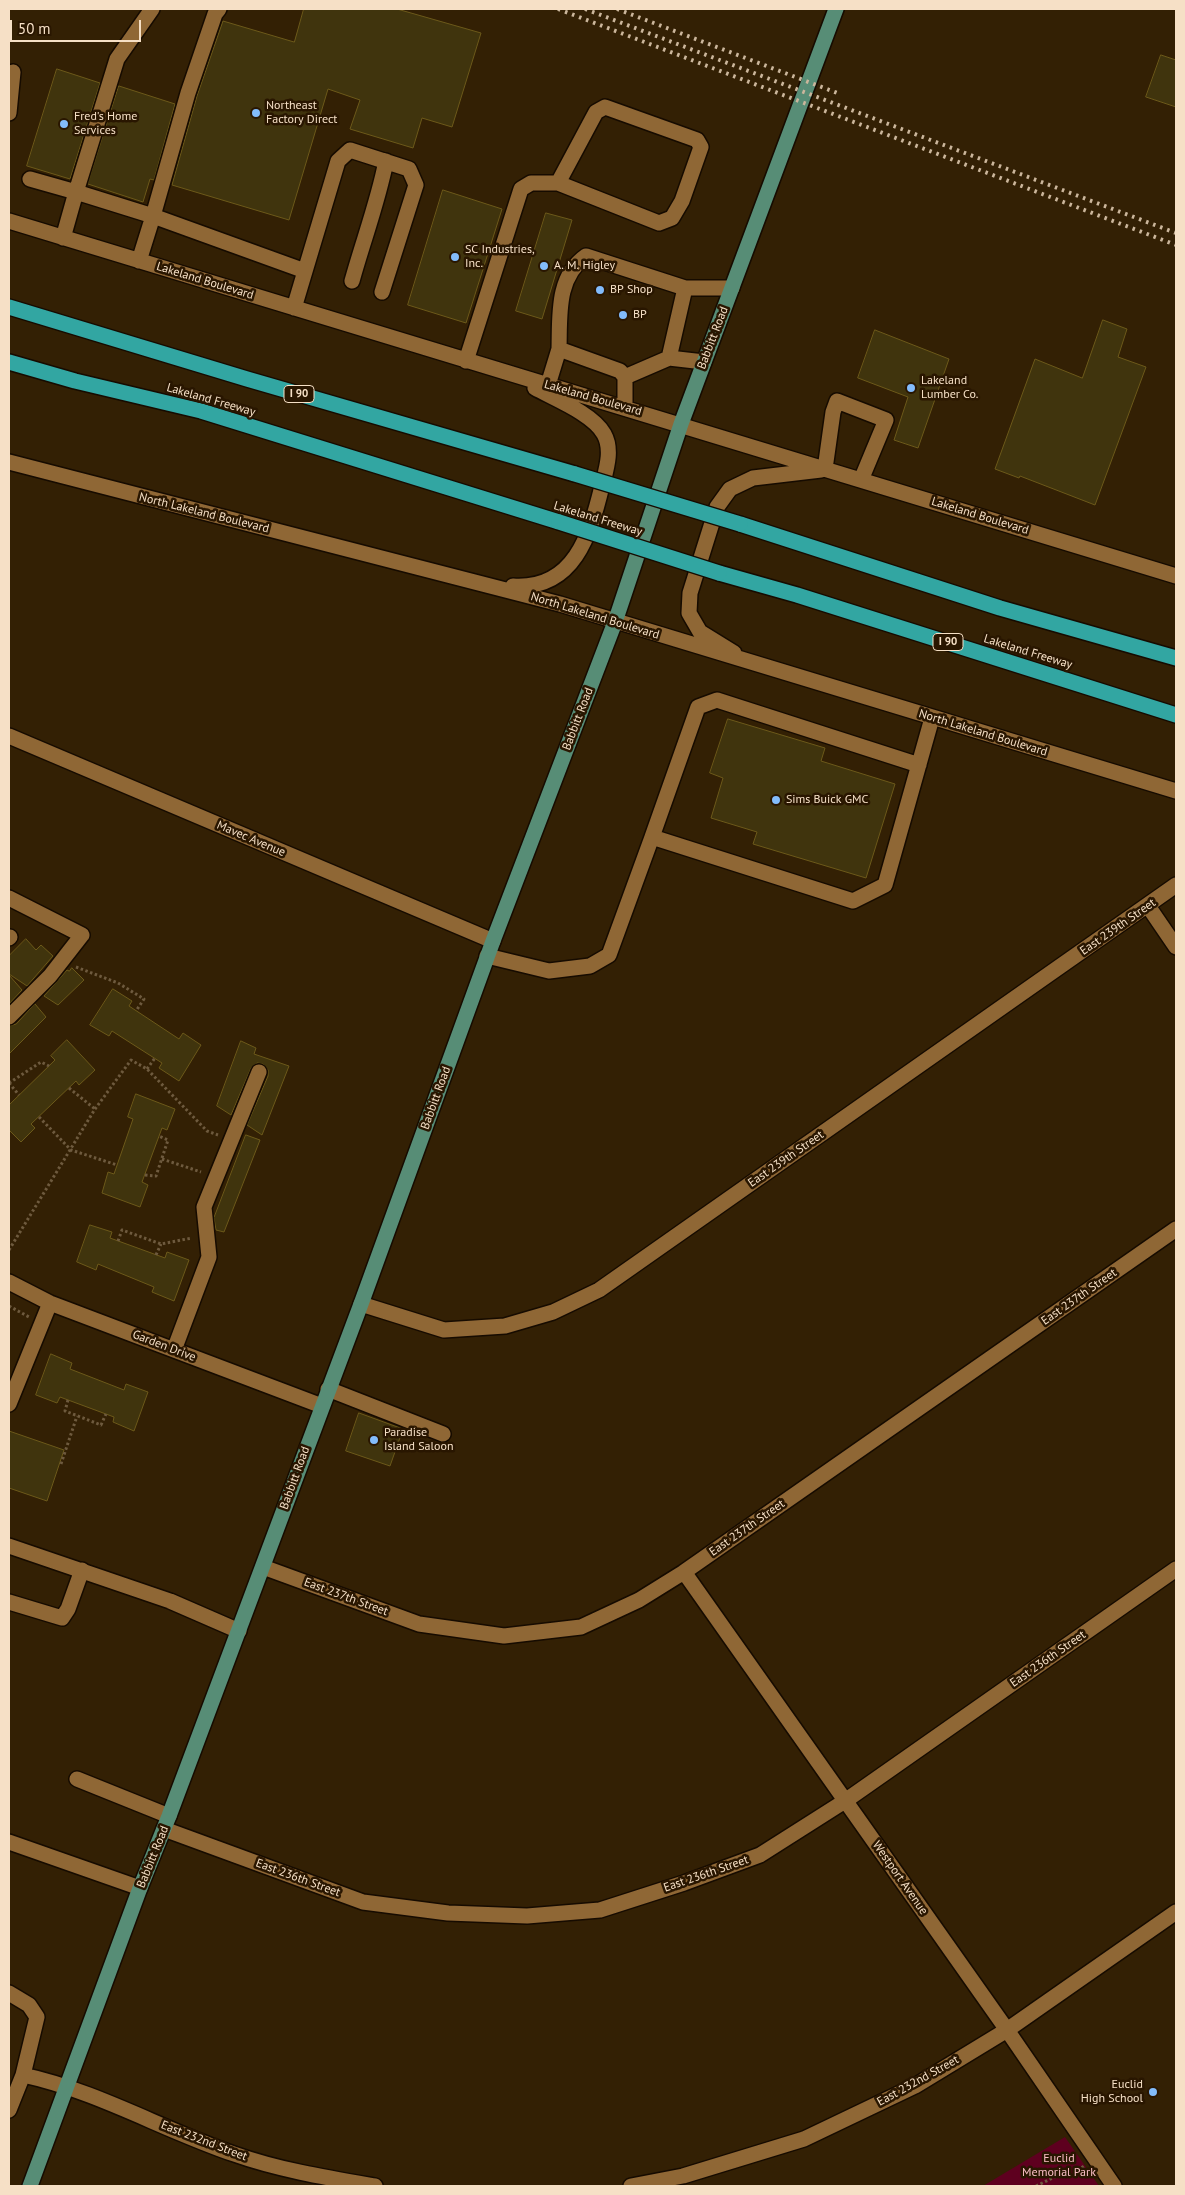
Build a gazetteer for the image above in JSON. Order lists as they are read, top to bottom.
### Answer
{
  "streets": {
    "highway": ["I 90", "Lakeland Freeway"],
    "main road": ["Babbitt Road"],
    "street": [
      "Lakeland Boulevard",
      "North Lakeland Boulevard",
      "Mavec Avenue",
      "East 239th Street",
      "East 237th Street",
      "Garden Drive",
      "East 236th Street",
      "Westport Avenue",
      "East 232nd Street"
    ]
  },
  "crossings": [
    ["Lakeland Boulevard", "Babbitt Road"],
    ["Babbitt Road", "North Lakeland Boulevard"],
    ["Babbitt Road", "Mavec Avenue"],
    ["Babbitt Road", "East 239th Street"],
    ["Babbitt Road", "East 237th Street"],
    ["Babbitt Road", "Garden Drive"],
    ["Babbitt Road", "East 236th Street"],
    ["Babbitt Road", "East 232nd Street"],
    ["East 237th Street", "Westport Avenue"],
    ["East 236th Street", "Westport Avenue"],
    ["Westport Avenue", "East 232nd Street"]
  ],
  "parks": ["Euclid Memorial Park"],
  "places": [
    "Northeast Factory Direct",
    "Fred's Home Services",
    "SC Industries, Inc.",
    "A. M. Higley",
    "BP Shop",
    "BP",
    "Lakeland Lumber Co.",
    "Sims Buick GMC",
    "Paradise Island Saloon",
    "Euclid High School"
  ],
  "scale_bar": "50 m"
}
